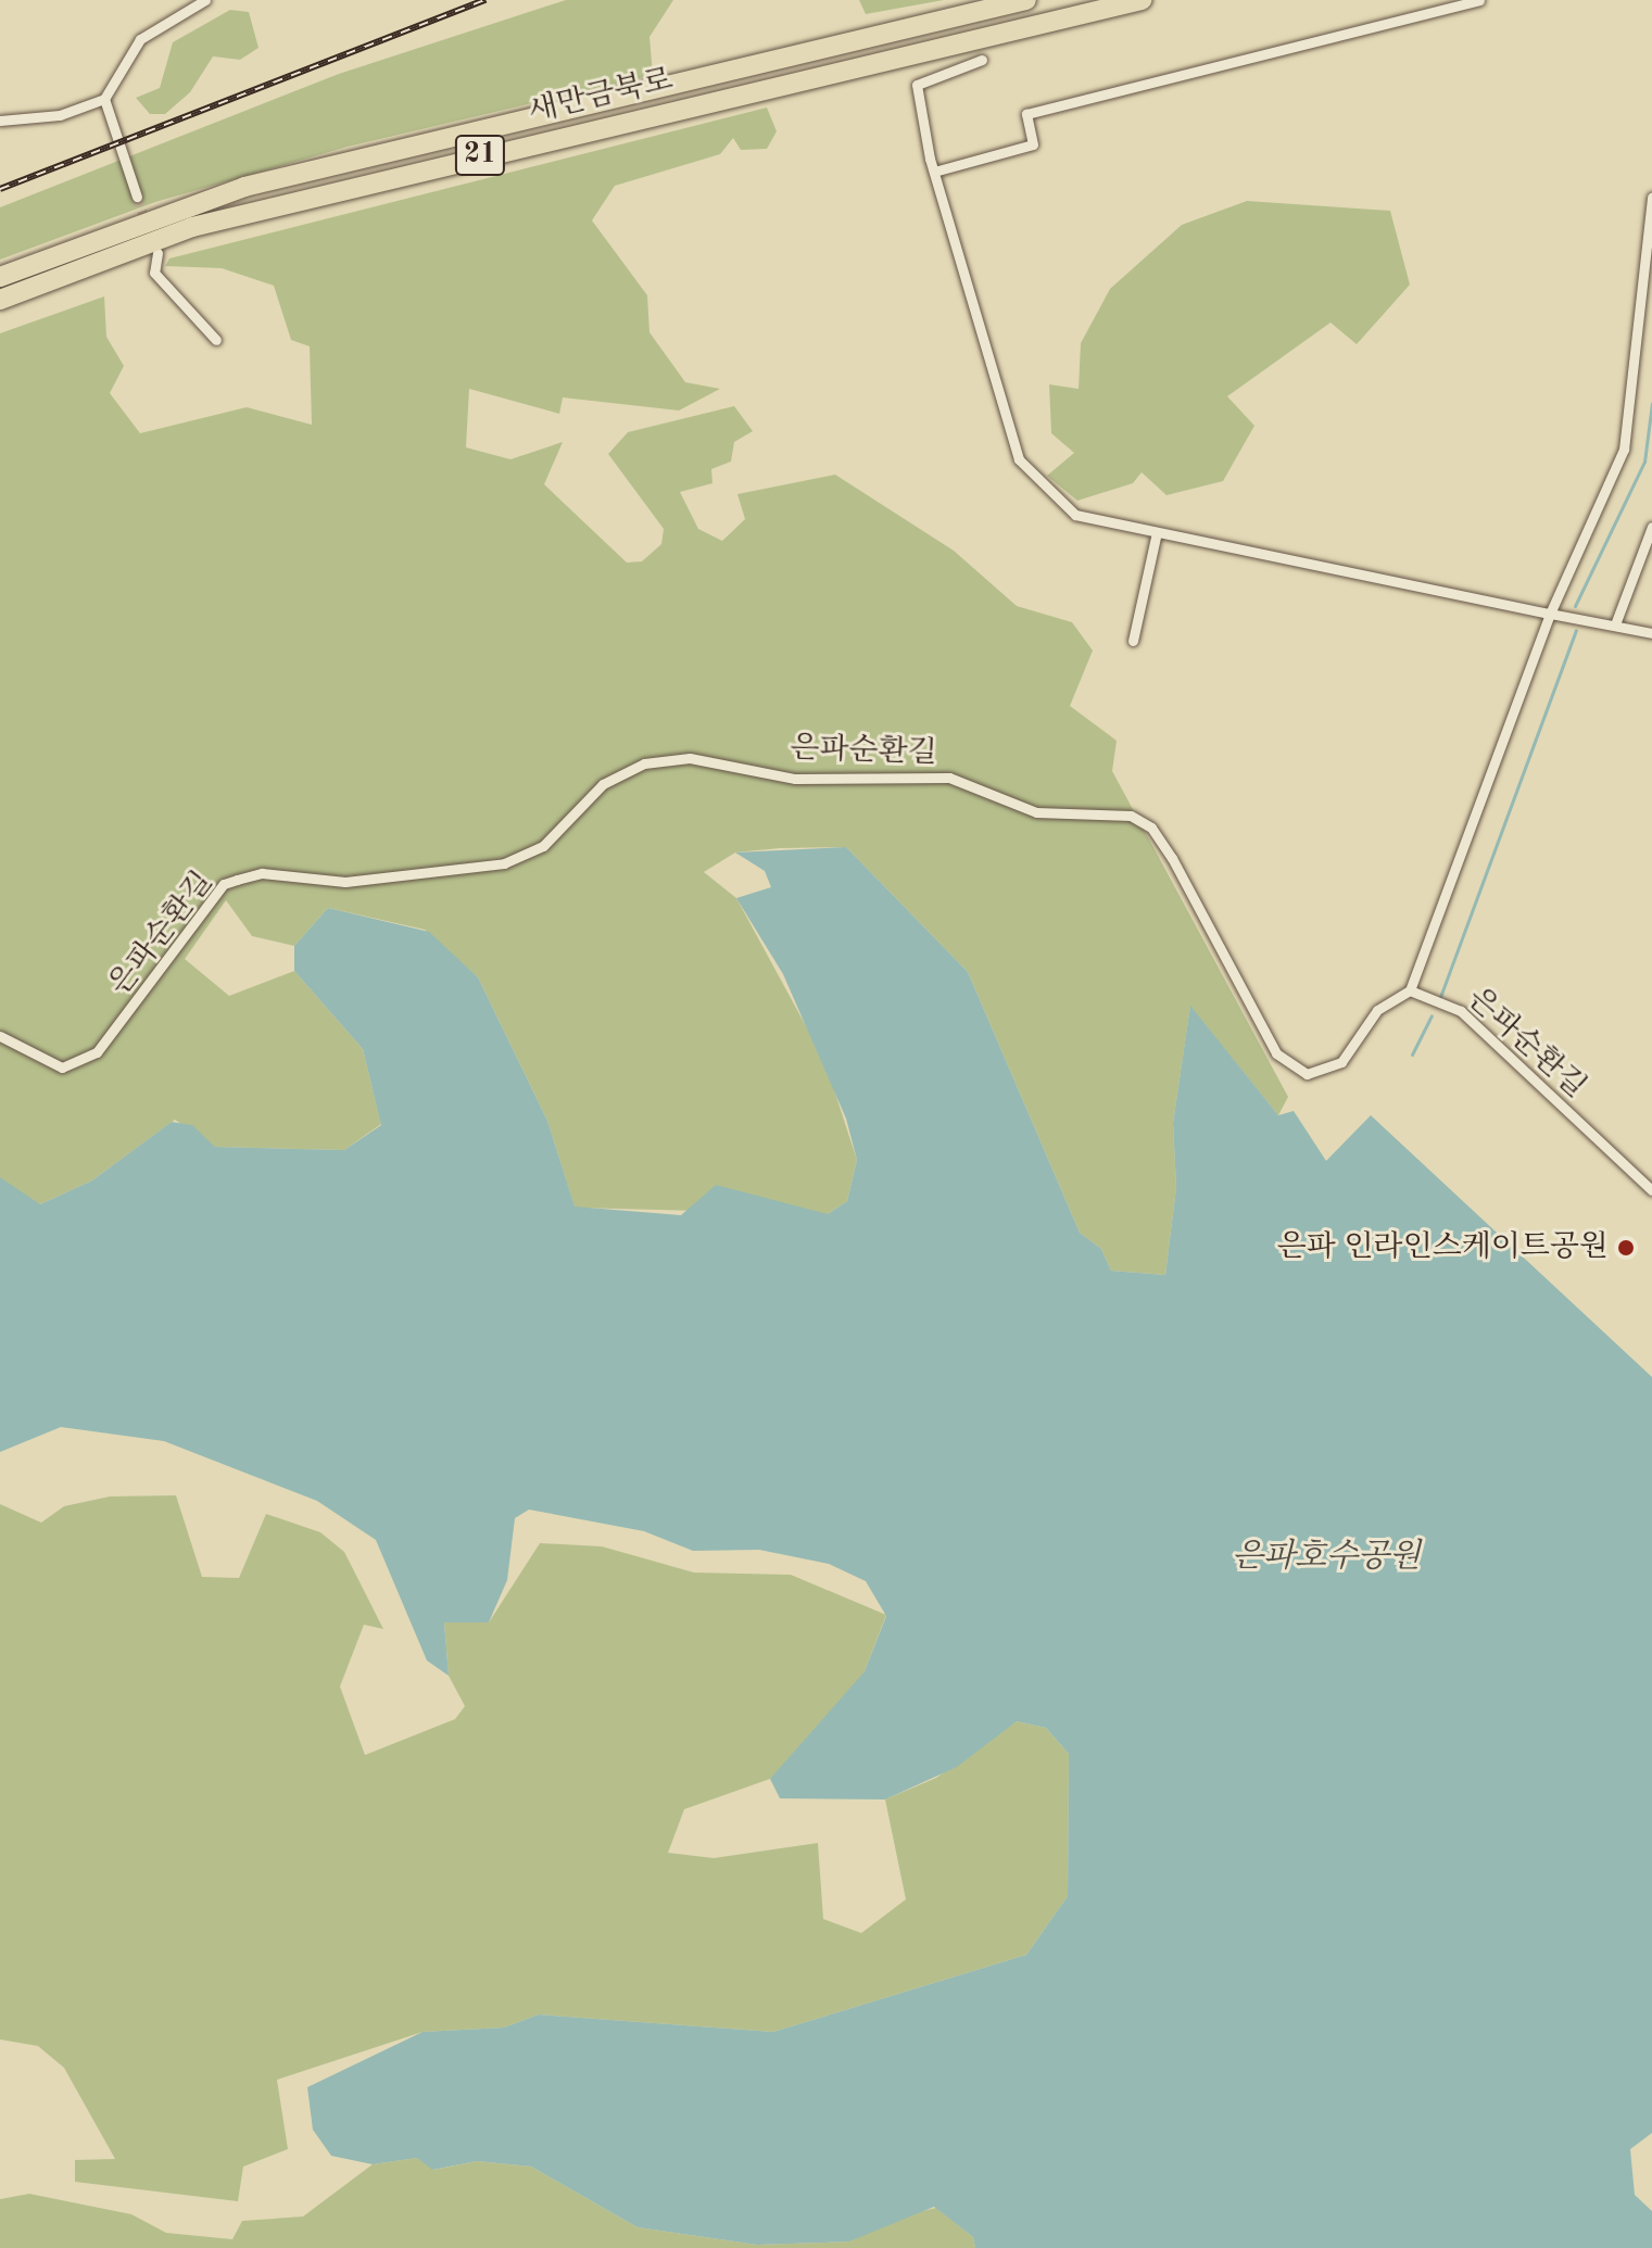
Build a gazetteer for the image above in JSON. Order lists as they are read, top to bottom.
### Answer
{
  "streets": {
    "highway": ["새만금북로", "21"],
    "street": ["은파순환길"]
  },
  "water": ["은파호수공원"],
  "places": ["은파 인라인스케이트공원"]
}
